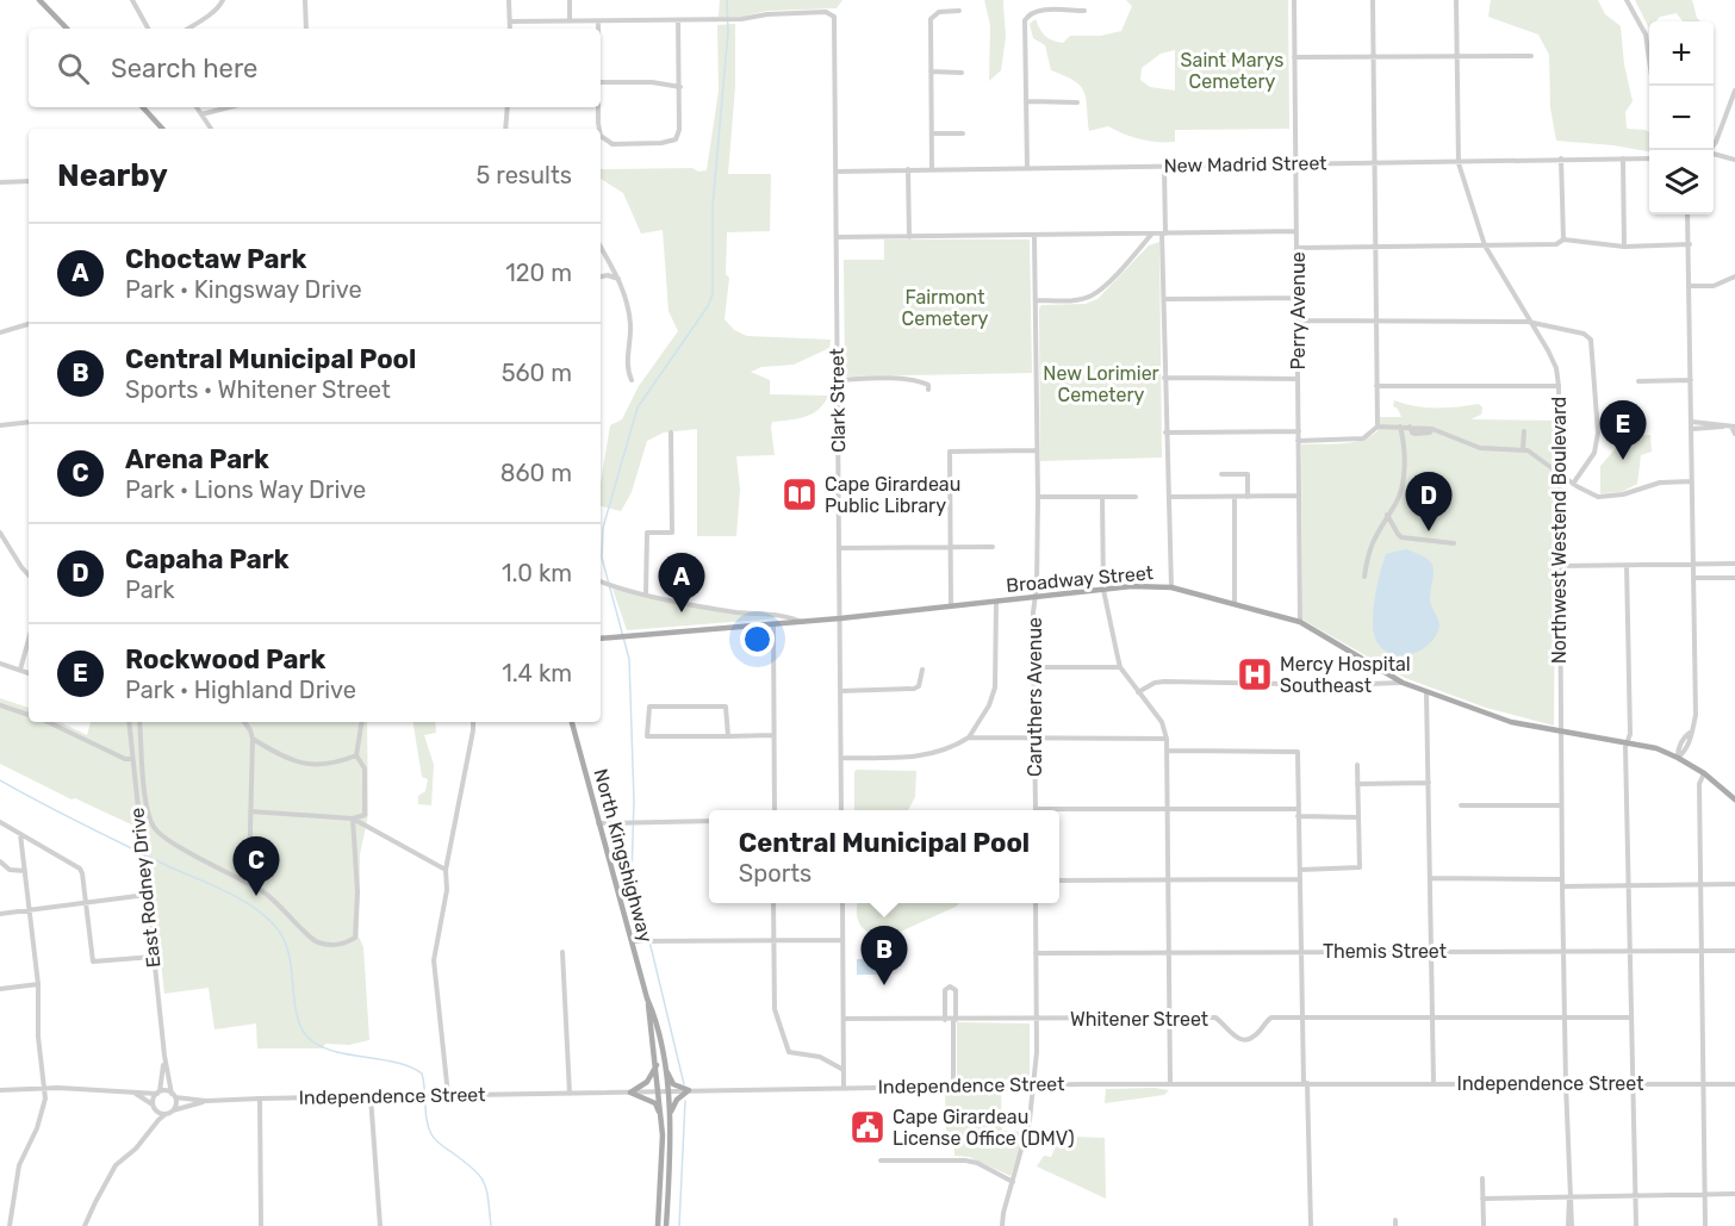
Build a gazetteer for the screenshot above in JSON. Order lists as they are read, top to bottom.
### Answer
{
  "streets": {
    "main road": ["Broadway Street", "North Kingshighway"],
    "street": [
      "New Madrid Street",
      "Perry Avenue",
      "Clark Street",
      "Northwest Westend Boulevard",
      "Caruthers Avenue",
      "East Rodney Drive",
      "Themis Street",
      "Whitener Street",
      "Independence Street"
    ]
  },
  "crossings": [
    ["New Madrid Street", "Perry Avenue"],
    ["New Madrid Street", "Clark Street"],
    ["New Madrid Street", "Northwest Westend Boulevard"],
    ["Perry Avenue", "Broadway Street"],
    ["Clark Street", "Broadway Street"],
    ["Northwest Westend Boulevard", "Broadway Street"],
    ["Northwest Westend Boulevard", "Themis Street"],
    ["Northwest Westend Boulevard", "Whitener Street"],
    ["Northwest Westend Boulevard", "Independence Street"],
    ["Broadway Street", "Caruthers Avenue"],
    ["North Kingshighway", "Independence Street"],
    ["East Rodney Drive", "Independence Street"]
  ],
  "parks": ["Saint Marys Cemetery", "Fairmont Cemetery", "New Lorimier Cemetery"],
  "places": {
    "library": ["Cape Girardeau Public Library"],
    "hospital": ["Mercy Hospital Southeast"],
    "public building": ["Cape Girardeau License Office (DMV)"]
  },
  "page": {
    "map_buttons": ["+", "−"],
    "search": "Search here",
    "heading": ["Nearby", "5 results"],
    "list": [
      {
        "mark": "A",
        "name": "Choctaw Park",
        "note": "Park · Kingsway Drive",
        "value": "120 m"
      },
      {
        "mark": "B",
        "name": "Central Municipal Pool",
        "note": "Sports · Whitener Street",
        "value": "560 m"
      },
      {
        "mark": "C",
        "name": "Arena Park",
        "note": "Park · Lions Way Drive",
        "value": "860 m"
      },
      {
        "mark": "D",
        "name": "Capaha Park",
        "note": "Park",
        "value": "1.0 km"
      },
      {
        "mark": "E",
        "name": "Rockwood Park",
        "note": "Park · Highland Drive",
        "value": "1.4 km"
      }
    ],
    "pins": [
      "E",
      "D",
      "A",
      "C",
      "B"
    ],
    "popup": ["Central Municipal Pool", "Sports"]
  }
}
